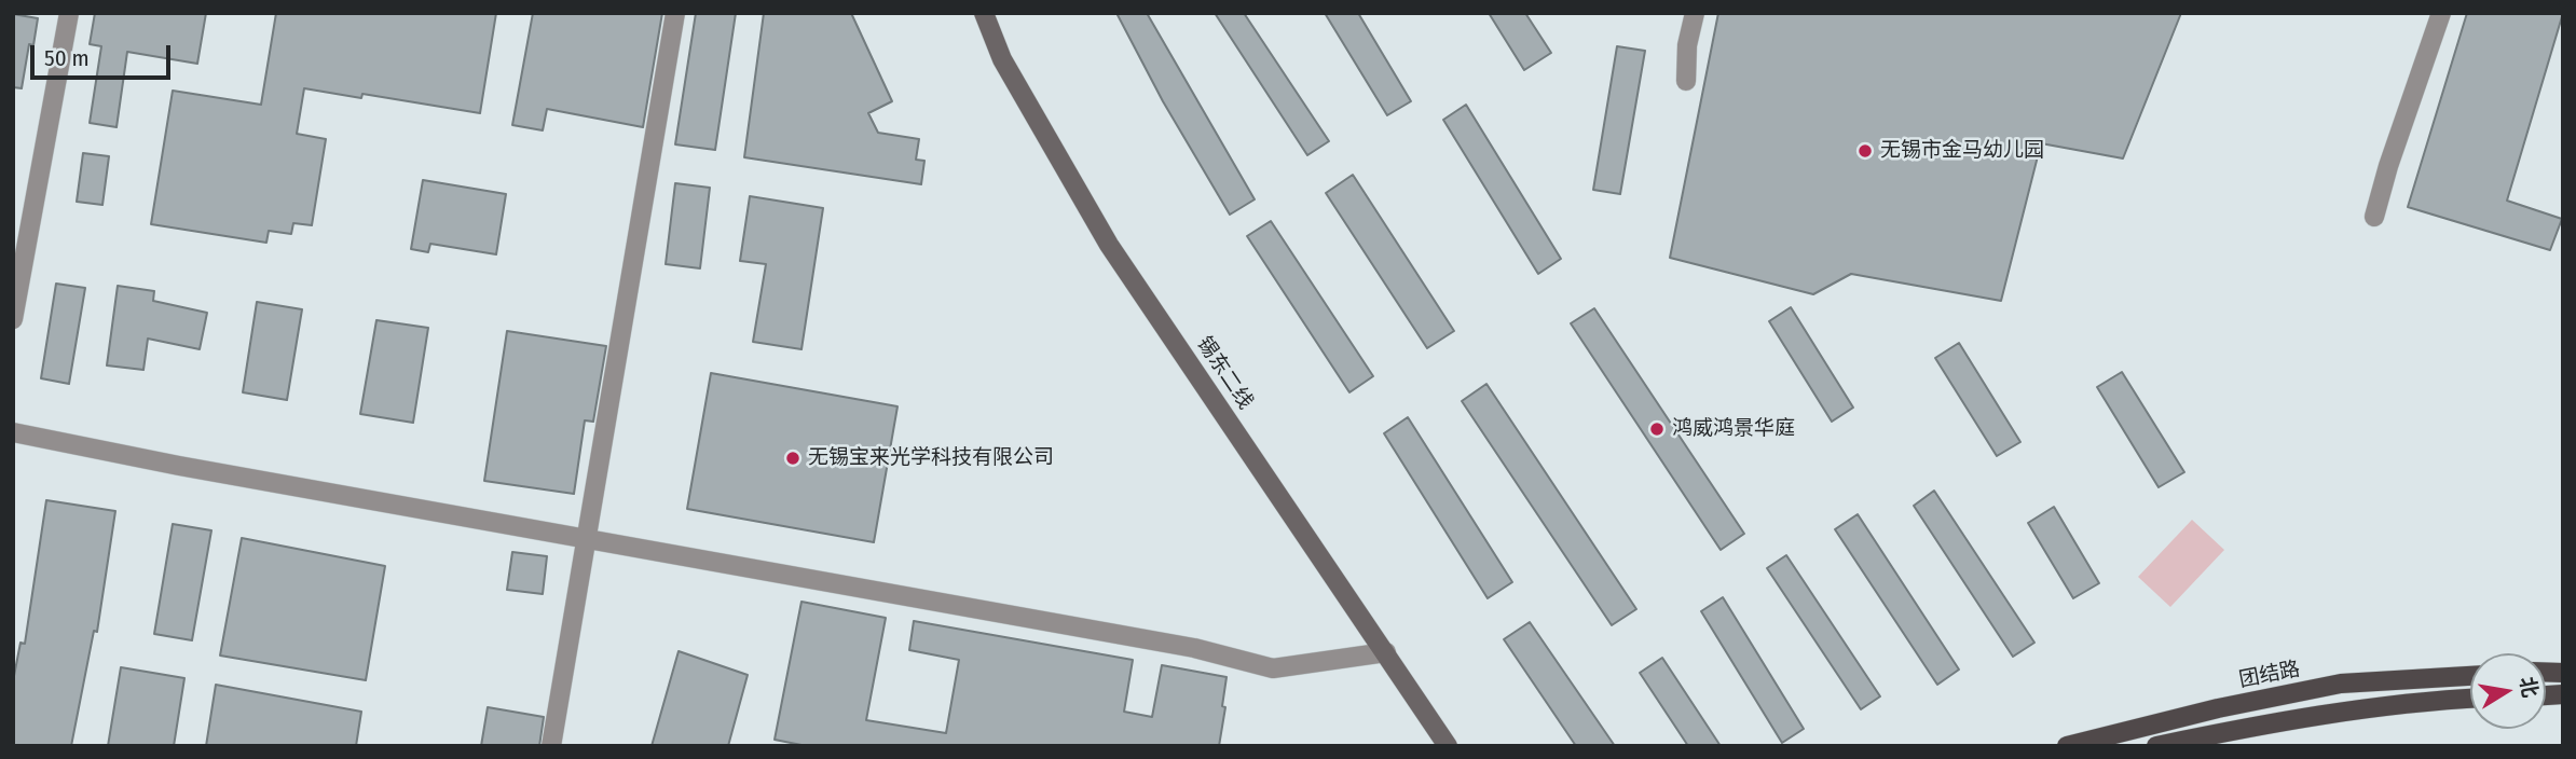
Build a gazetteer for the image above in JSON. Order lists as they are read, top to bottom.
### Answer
{
  "streets": {
    "main road": ["锡东二线", "团结路"]
  },
  "places": ["无锡市金马幼儿园", "鸿威鸿景华庭", "无锡宝来光学科技有限公司"],
  "scale_bar": "50 m",
  "north": "right"
}
